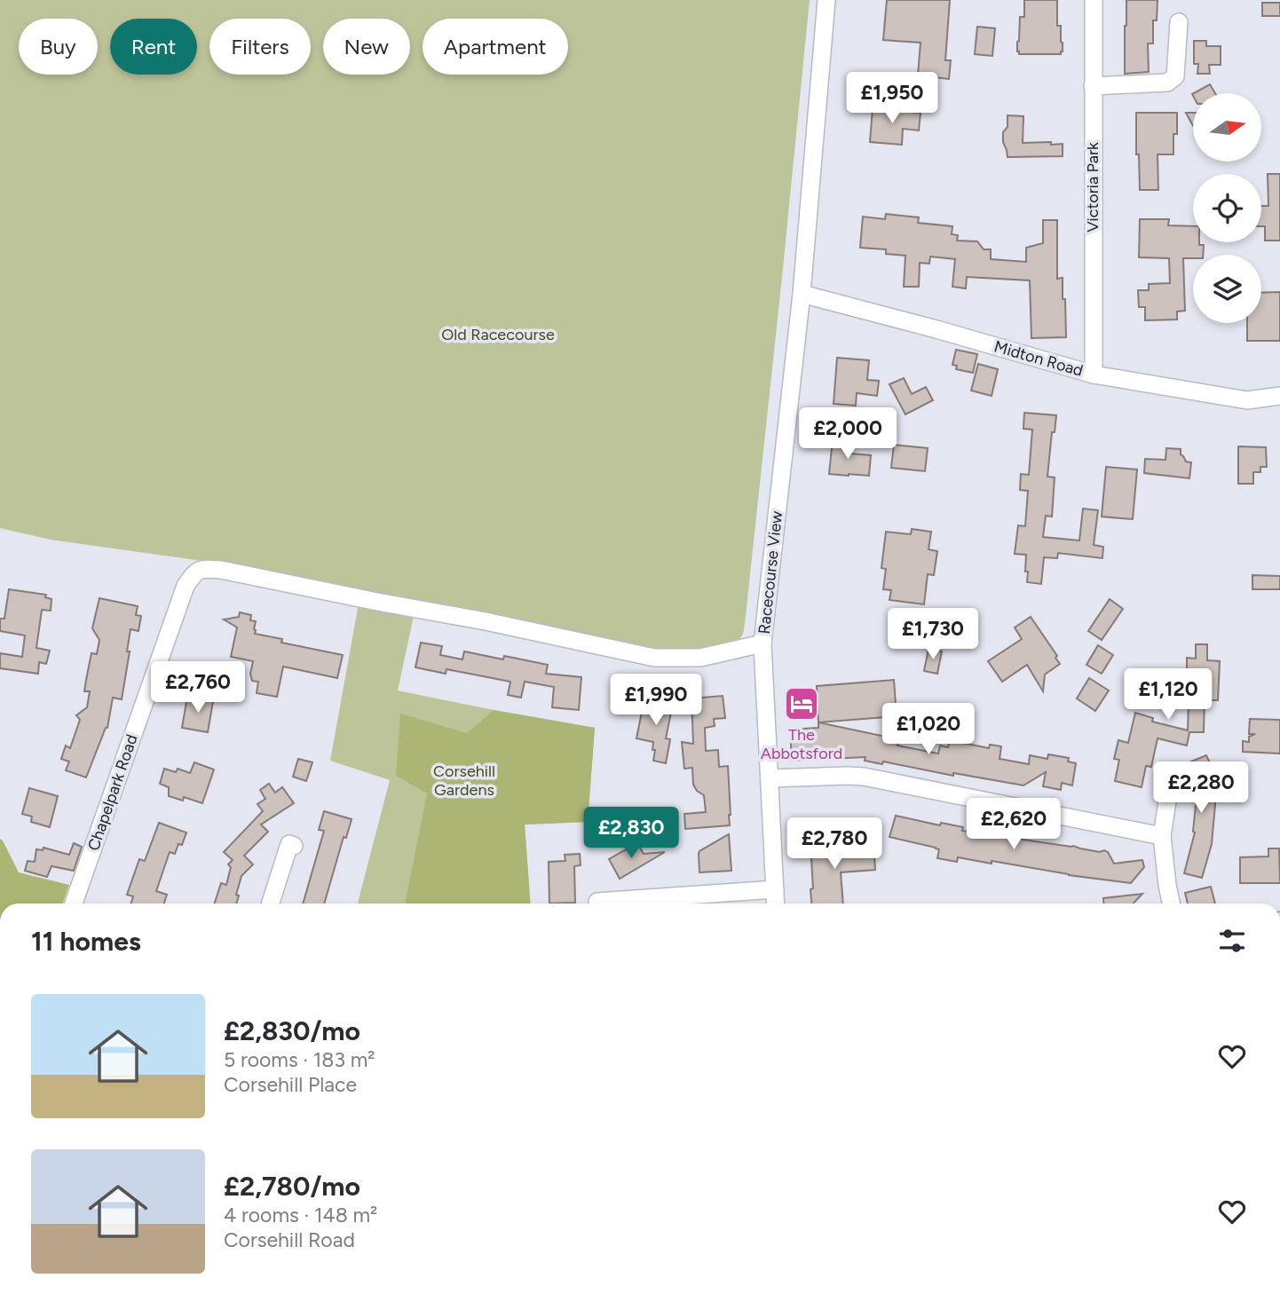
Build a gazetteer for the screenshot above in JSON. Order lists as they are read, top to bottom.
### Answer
{
  "streets": {
    "street": [
      "Victoria Park",
      "Midton Road",
      "Racecourse View",
      "Chapelpark Road"
    ]
  },
  "crossings": [
    ["Victoria Park", "Midton Road"],
    ["Midton Road", "Racecourse View"],
    ["Racecourse View", "Chapelpark Road"]
  ],
  "parks": ["Old Racecourse", "Corsehill Gardens"],
  "places": {
    "hotel": ["The Abbotsford"]
  },
  "north": "right",
  "page": {
    "chip": [
      "Buy",
      "Rent",
      "Filters",
      "New",
      "Apartment"
    ],
    "price": [
      "£1,950",
      "£2,000",
      "£1,730",
      "£2,760",
      "£1,120",
      "£1,990",
      "£1,020",
      "£2,280",
      "£2,620",
      "£2,830",
      "£2,780"
    ],
    "heading": "11 homes",
    "list": [
      {
        "name": "£2,830/mo",
        "note": "5 rooms · 183 m² · Corsehill Place"
      },
      {
        "name": "£2,780/mo",
        "note": "4 rooms · 148 m² · Corsehill Road"
      }
    ]
  }
}
